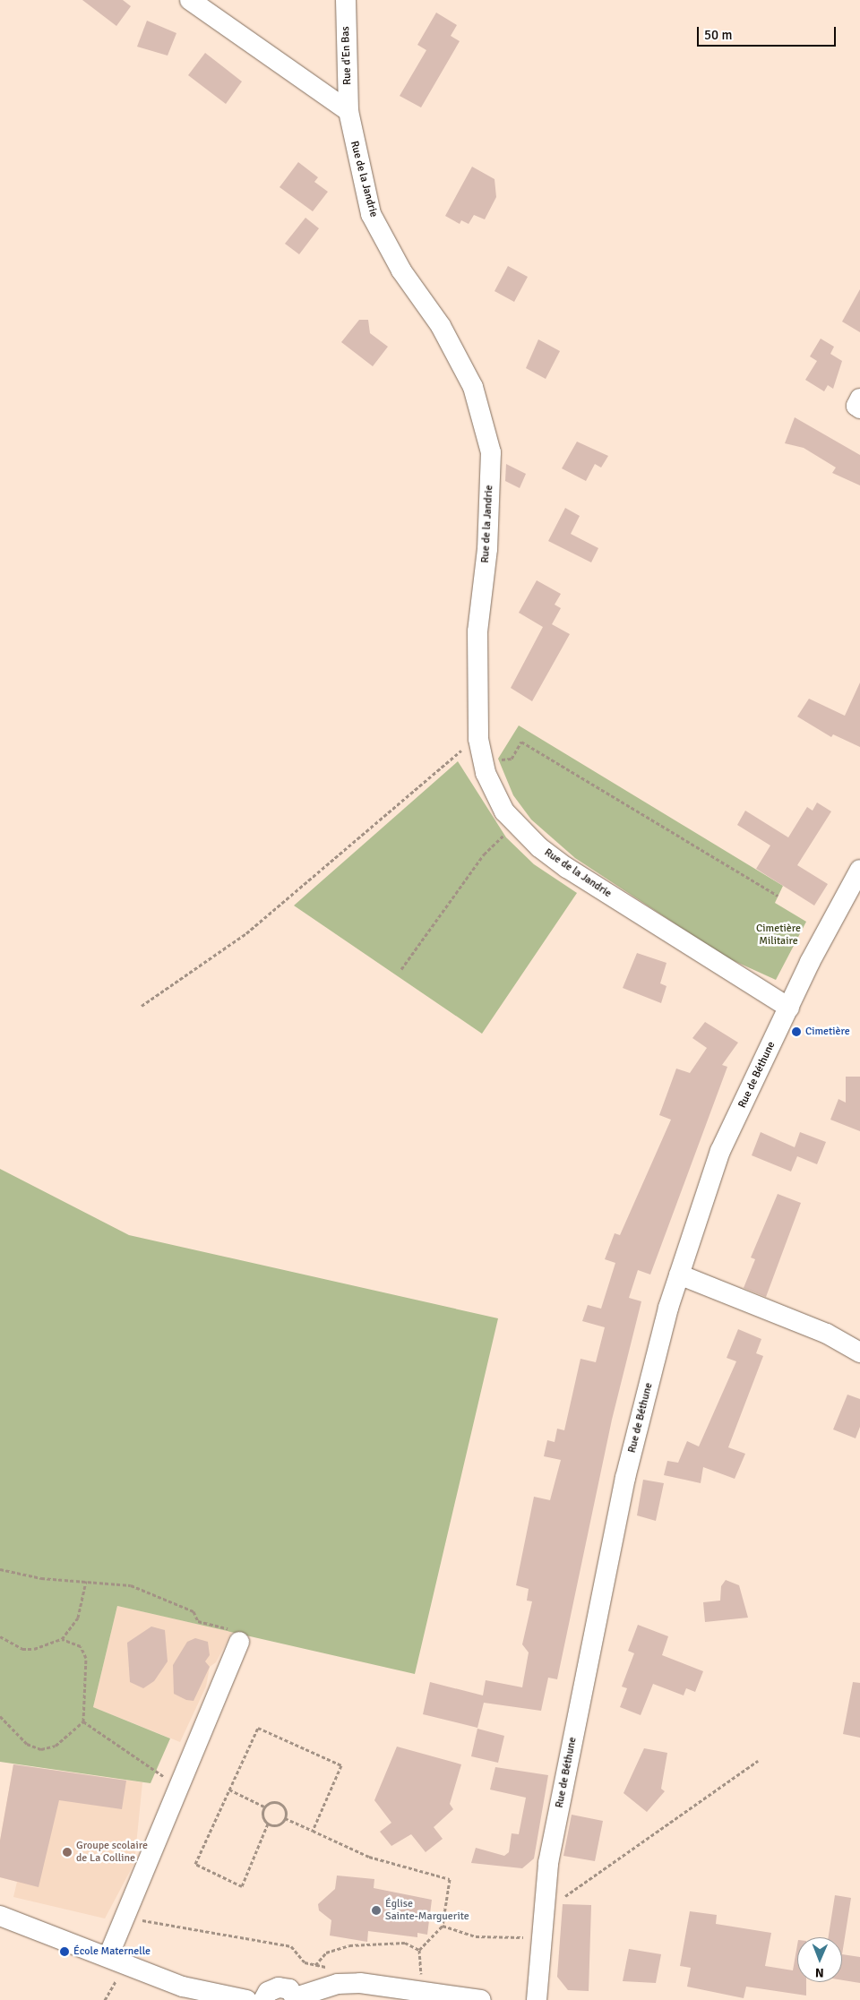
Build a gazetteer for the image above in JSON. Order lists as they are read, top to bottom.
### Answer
{
  "streets": {
    "street": ["Rue d'En Bas", "Rue de la Jandrie", "Rue de Béthune"]
  },
  "crossings": [
    ["Rue d'En Bas", "Rue de la Jandrie"],
    ["Rue de la Jandrie", "Rue de Béthune"]
  ],
  "parks": ["Cimetière Militaire"],
  "places": [
    "Cimetière",
    "Groupe scolaire de La Colline",
    "Église Sainte-Marguerite",
    "École Maternelle"
  ],
  "scale_bar": "50 m",
  "north": "bottom"
}
